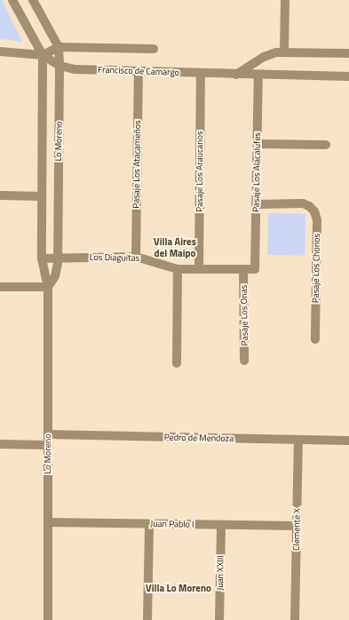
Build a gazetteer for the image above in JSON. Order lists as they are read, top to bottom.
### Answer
{
  "streets": {
    "street": [
      "Francisco de Camargo",
      "Lo Moreno",
      "Pasaje Los Atacameños",
      "Pasaje Los Araucanos",
      "Pasaje Los Alacalufes",
      "Los Diaguitas",
      "Pasaje Los Chonos",
      "Pasaje Los Onas",
      "Pedro de Mendoza",
      "Juan Pablo I",
      "Clemente X",
      "Juan XXIII"
    ]
  },
  "crossings": [
    ["Francisco de Camargo", "Lo Moreno"],
    ["Francisco de Camargo", "Pasaje Los Atacameños"],
    ["Francisco de Camargo", "Pasaje Los Araucanos"],
    ["Francisco de Camargo", "Pasaje Los Alacalufes"],
    ["Lo Moreno", "Los Diaguitas"],
    ["Lo Moreno", "Pedro de Mendoza"],
    ["Lo Moreno", "Juan Pablo I"],
    ["Pasaje Los Atacameños", "Los Diaguitas"],
    ["Pasaje Los Araucanos", "Los Diaguitas"],
    ["Pasaje Los Alacalufes", "Los Diaguitas"],
    ["Pasaje Los Alacalufes", "Pasaje Los Chonos"],
    ["Los Diaguitas", "Pasaje Los Onas"],
    ["Pedro de Mendoza", "Clemente X"],
    ["Juan Pablo I", "Clemente X"],
    ["Juan Pablo I", "Juan XXIII"]
  ],
  "districts": ["Villa Aires del Maipo", "Villa Lo Moreno"]
}
